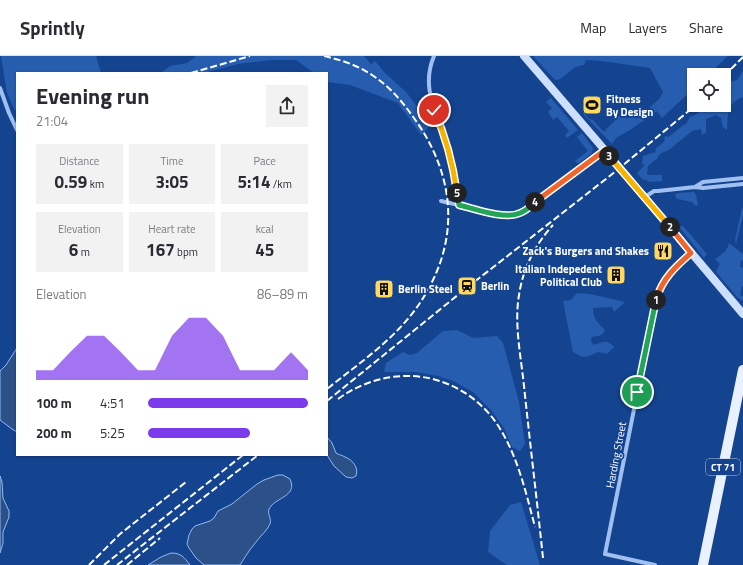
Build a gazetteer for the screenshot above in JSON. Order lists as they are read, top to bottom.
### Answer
{
  "streets": {
    "main road": ["CT 71"],
    "street": ["Harding Street"]
  },
  "places": {
    "sports": ["Fitness By Design"],
    "restaurant": ["Zack's Burgers and Shakes"],
    "building": ["Italian Indepedent Political Club", "Berlin Steel"],
    "station": ["Berlin"]
  },
  "page": {
    "header": "Sprintly",
    "nav": ["Map", "Layers", "Share"],
    "heading": ["Evening run", "21:04"],
    "stats": [
      ["Distance", "0.59 km"],
      ["Time", "3:05"],
      ["Pace", "5:14 /km"],
      ["Elevation", "6 m"],
      ["Heart rate", "167 bpm"],
      ["kcal", "45"]
    ],
    "pins": [
      "3",
      "5",
      "4",
      "2",
      "1"
    ],
    "chart": ["Elevation", "86–89 m"],
    "list": [
      {
        "name": "100 m",
        "note": "4:51"
      },
      {
        "name": "200 m",
        "note": "5:25"
      }
    ]
  }
}
